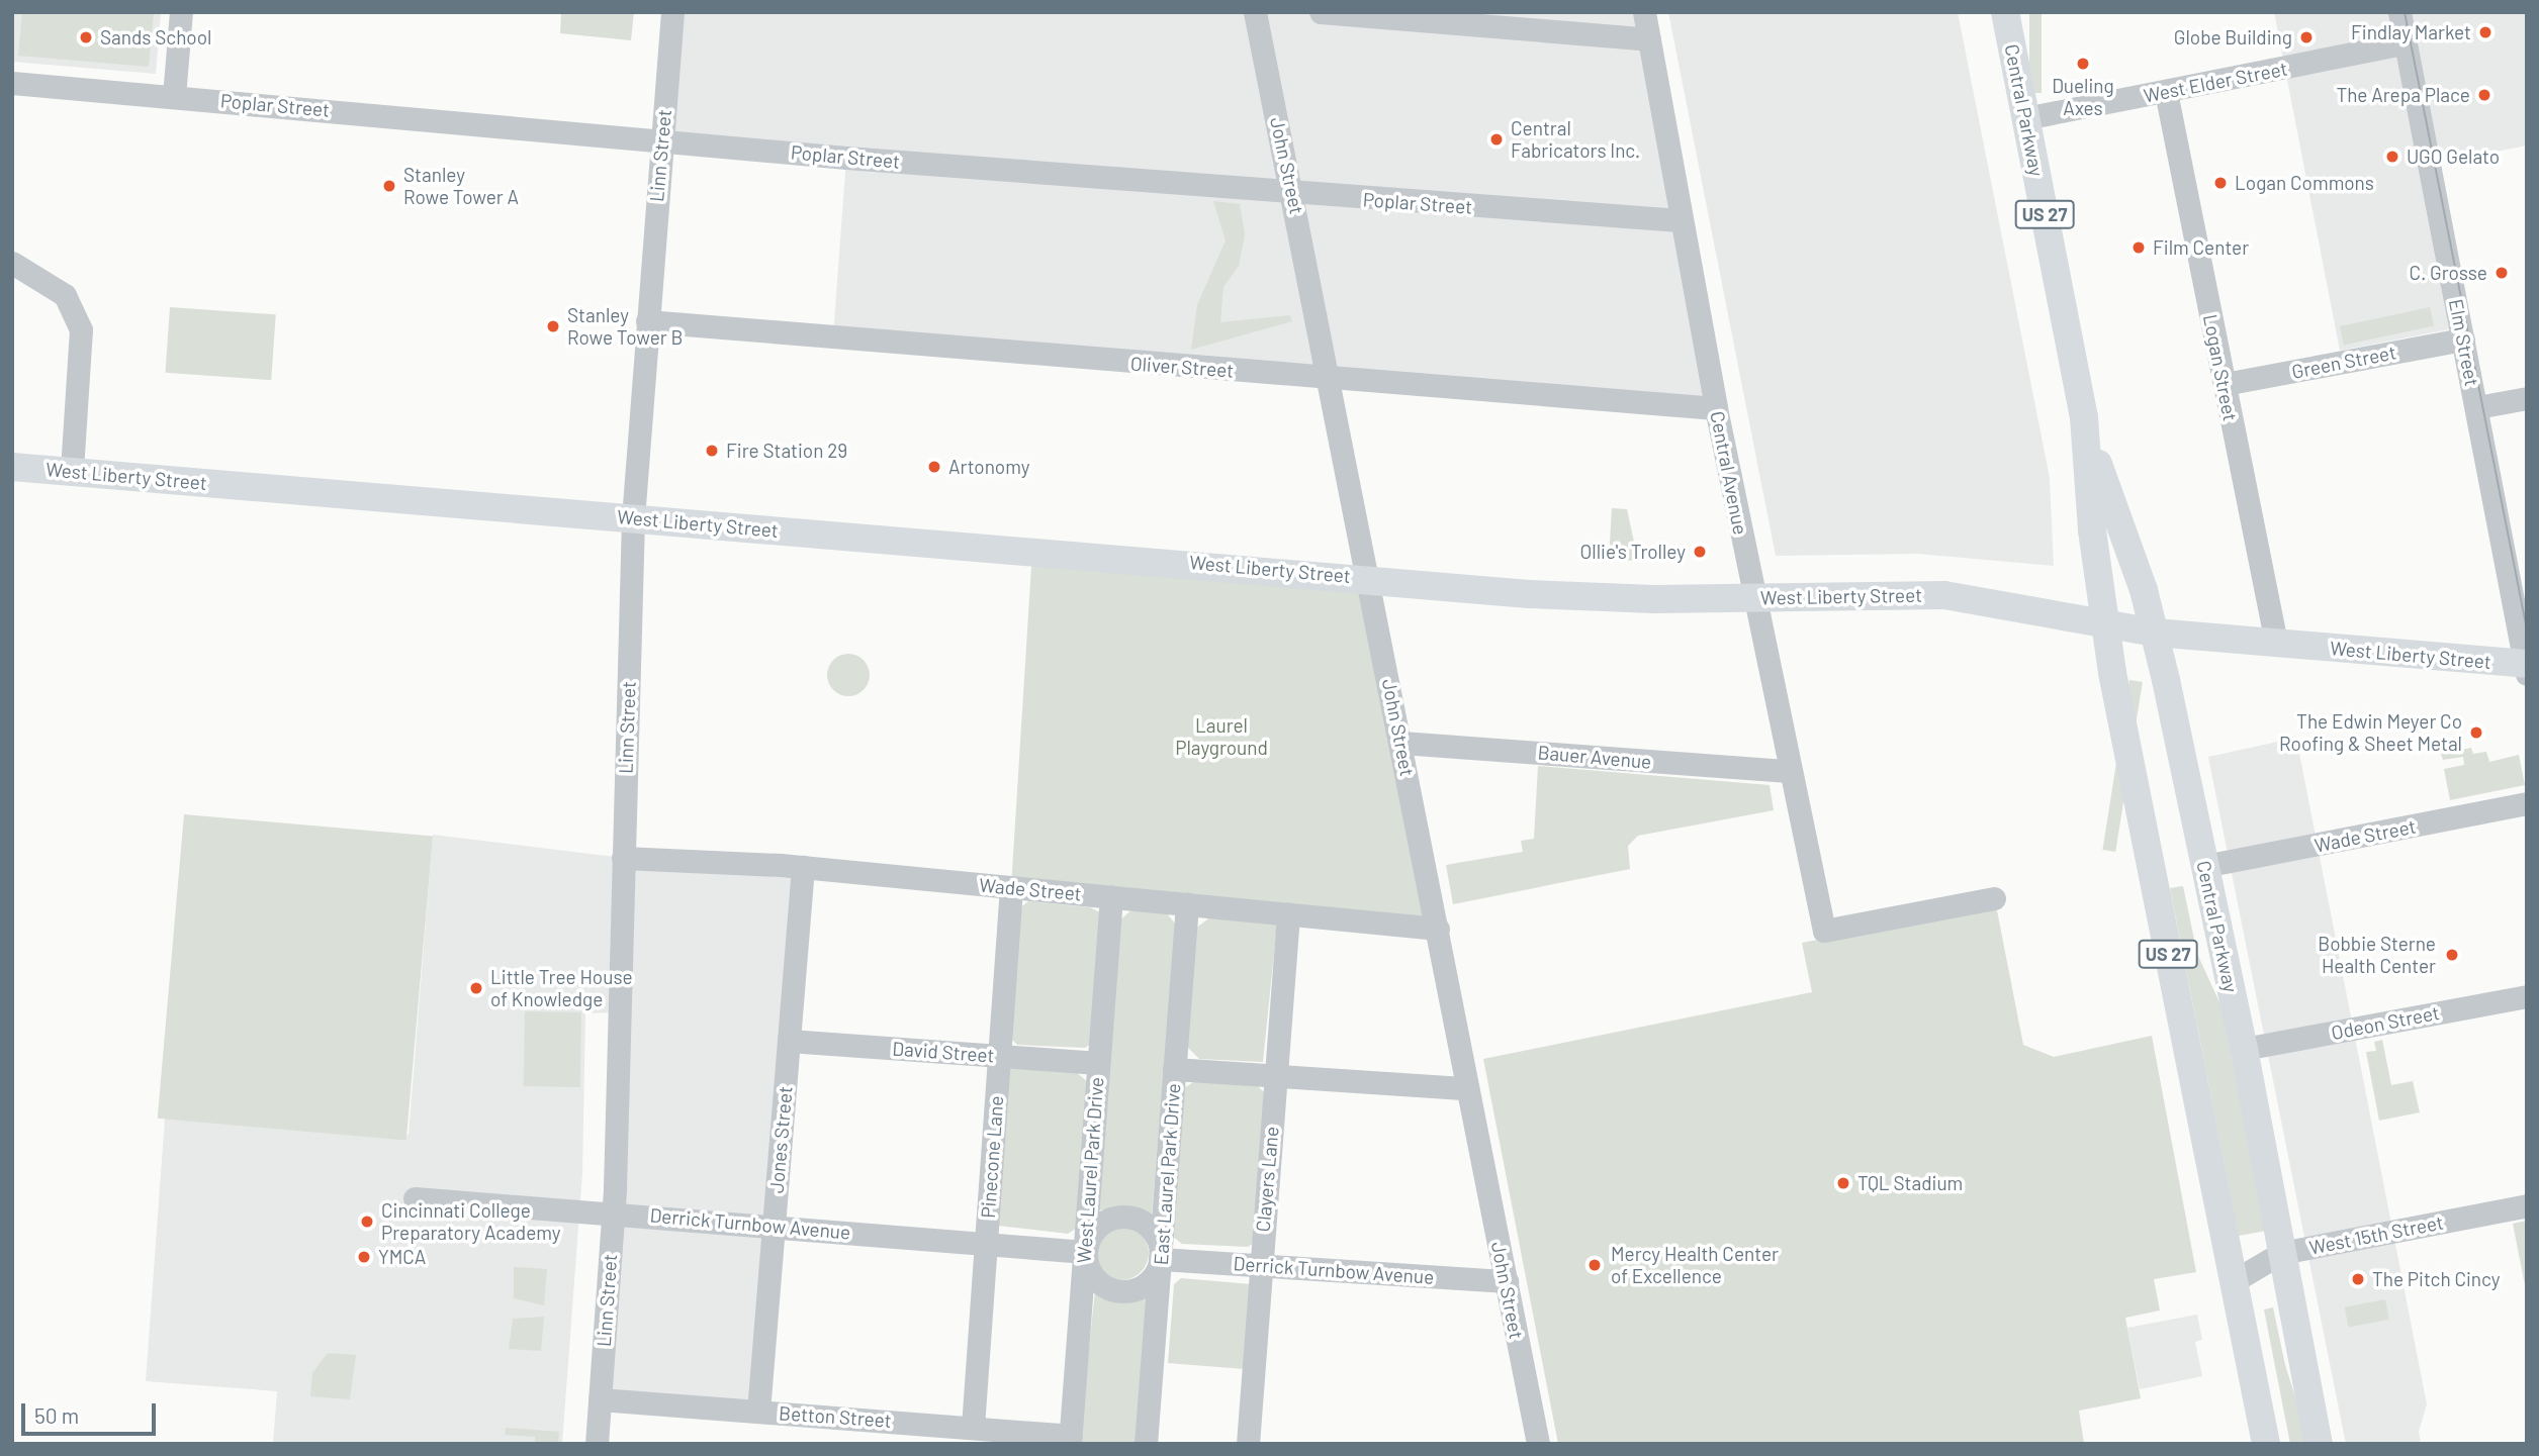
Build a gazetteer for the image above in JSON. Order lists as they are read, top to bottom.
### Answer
{
  "streets": {
    "main road": ["Central Parkway", "US 27", "West Liberty Street"],
    "street": [
      "West Elder Street",
      "Poplar Street",
      "Linn Street",
      "John Street",
      "Elm Street",
      "Green Street",
      "Oliver Street",
      "Logan Street",
      "Central Avenue",
      "Bauer Avenue",
      "Wade Street",
      "Odeon Street",
      "David Street",
      "Jones Street",
      "Pinecone Lane",
      "West Laurel Park Drive",
      "East Laurel Park Drive",
      "Clayers Lane",
      "Derrick Turnbow Avenue",
      "West 15th Street",
      "Betton Street"
    ]
  },
  "crossings": [
    ["West Elder Street", "Central Parkway"],
    ["West Elder Street", "Elm Street"],
    ["West Elder Street", "Logan Street"],
    ["Poplar Street", "Linn Street"],
    ["Poplar Street", "John Street"],
    ["Poplar Street", "Central Avenue"],
    ["Central Parkway", "West Liberty Street"],
    ["Central Parkway", "Wade Street"],
    ["Central Parkway", "Odeon Street"],
    ["Central Parkway", "West 15th Street"],
    ["Linn Street", "Oliver Street"],
    ["Linn Street", "West Liberty Street"],
    ["Linn Street", "Wade Street"],
    ["Linn Street", "Derrick Turnbow Avenue"],
    ["Linn Street", "Betton Street"],
    ["John Street", "Oliver Street"],
    ["John Street", "West Liberty Street"],
    ["John Street", "Bauer Avenue"],
    ["John Street", "Wade Street"],
    ["John Street", "Derrick Turnbow Avenue"],
    ["Elm Street", "Green Street"],
    ["Elm Street", "West Liberty Street"],
    ["Green Street", "Logan Street"],
    ["Oliver Street", "Central Avenue"],
    ["Logan Street", "West Liberty Street"],
    ["Central Avenue", "West Liberty Street"],
    ["Central Avenue", "Bauer Avenue"],
    ["Wade Street", "Jones Street"],
    ["Wade Street", "Pinecone Lane"],
    ["Wade Street", "West Laurel Park Drive"],
    ["Wade Street", "East Laurel Park Drive"],
    ["Wade Street", "Clayers Lane"],
    ["David Street", "Jones Street"],
    ["David Street", "Pinecone Lane"],
    ["David Street", "West Laurel Park Drive"],
    ["Jones Street", "Derrick Turnbow Avenue"],
    ["Jones Street", "Betton Street"],
    ["Pinecone Lane", "Derrick Turnbow Avenue"],
    ["Pinecone Lane", "Betton Street"],
    ["West Laurel Park Drive", "East Laurel Park Drive"],
    ["West Laurel Park Drive", "Derrick Turnbow Avenue"],
    ["West Laurel Park Drive", "Betton Street"],
    ["East Laurel Park Drive", "Derrick Turnbow Avenue"],
    ["Clayers Lane", "Derrick Turnbow Avenue"]
  ],
  "parks": ["Laurel Playground"],
  "places": [
    "Findlay Market",
    "Sands School",
    "Globe Building",
    "Dueling Axes",
    "The Arepa Place",
    "Central Fabricators Inc.",
    "UGO Gelato",
    "Logan Commons",
    "Stanley Rowe Tower A",
    "Film Center",
    "C. Grosse",
    "Stanley Rowe Tower B",
    "Fire Station 29",
    "Artonomy",
    "Ollie's Trolley",
    "The Edwin Meyer Co Roofing & Sheet Metal",
    "Bobbie Sterne Health Center",
    "Little Tree House of Knowledge",
    "TQL Stadium",
    "Cincinnati College Preparatory Academy",
    "YMCA",
    "Mercy Health Center of Excellence",
    "The Pitch Cincy"
  ],
  "scale_bar": "50 m"
}
